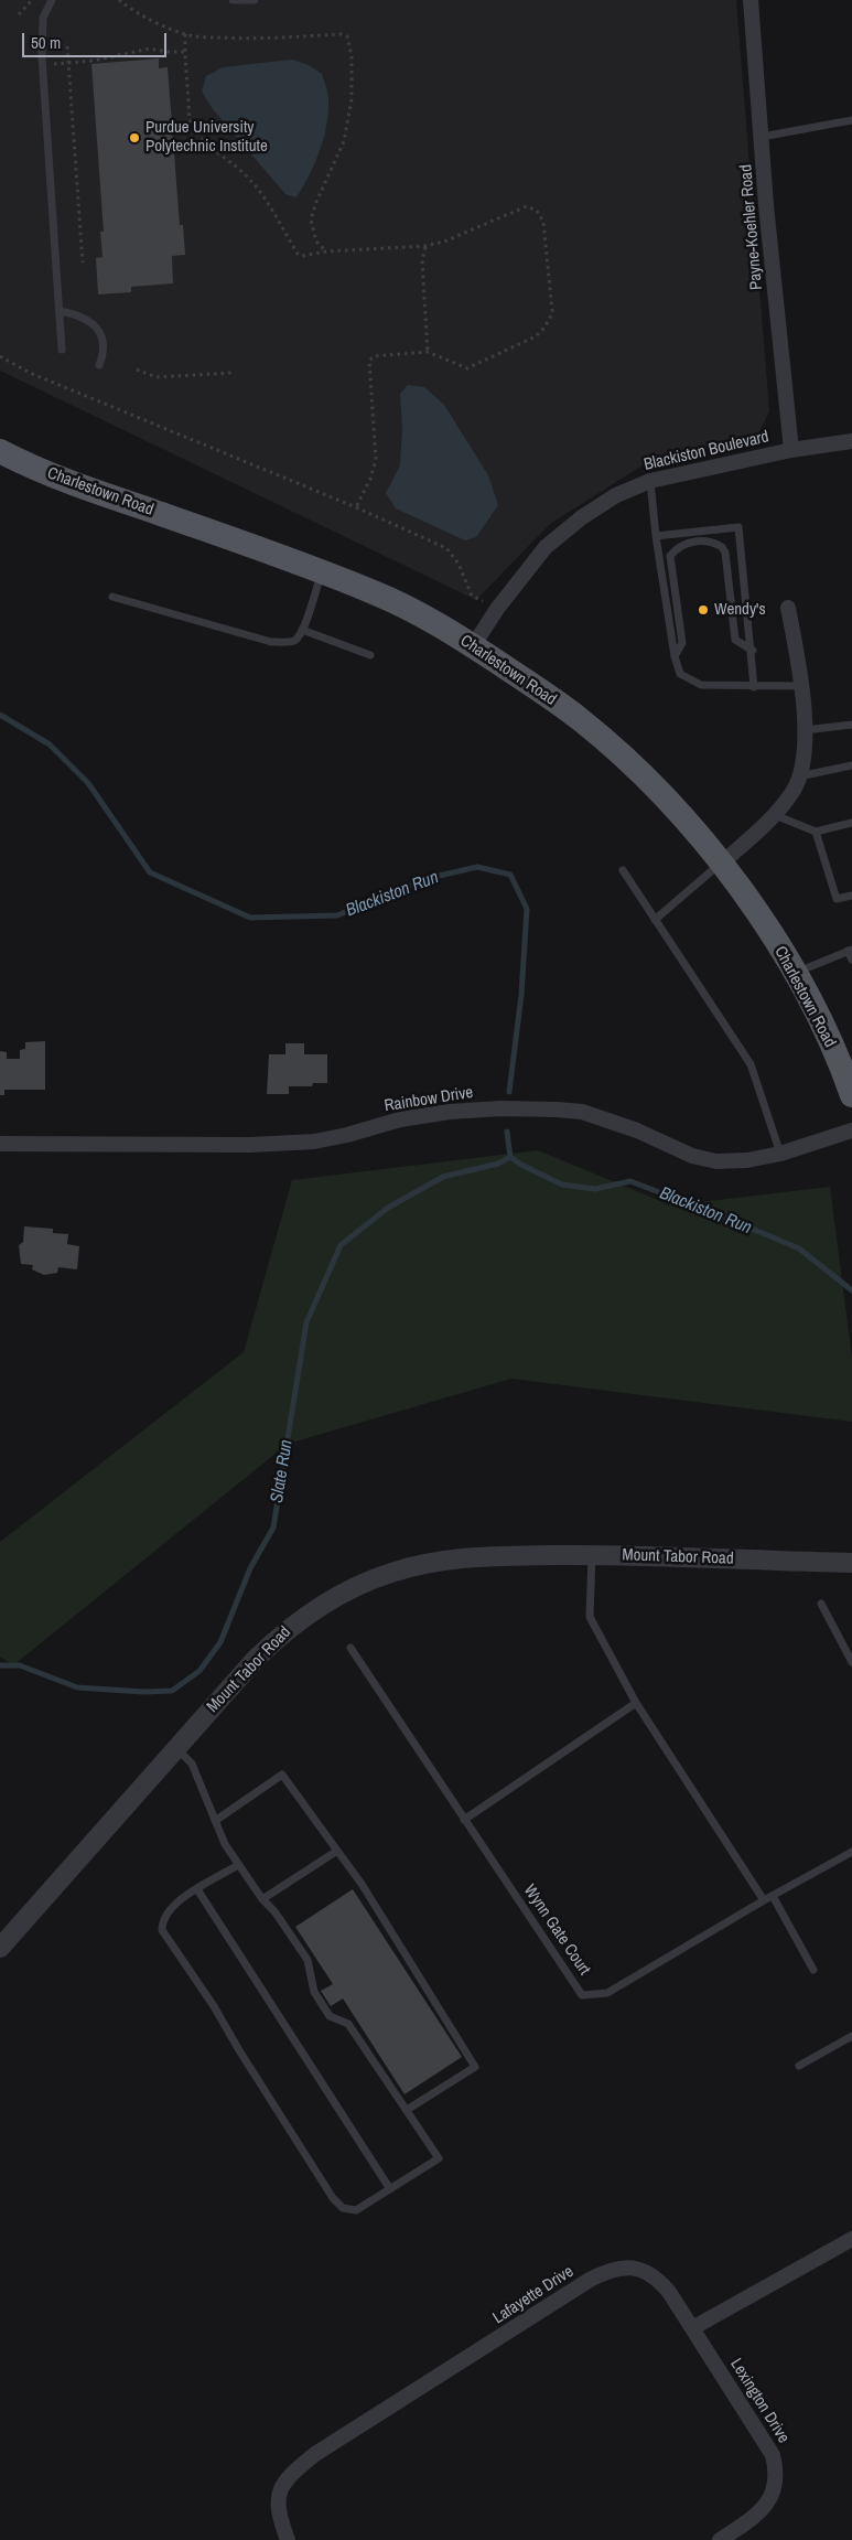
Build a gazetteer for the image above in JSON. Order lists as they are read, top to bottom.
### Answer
{
  "streets": {
    "main road": ["Charlestown Road"],
    "street": [
      "Payne-Koehler Road",
      "Blackiston Boulevard",
      "Rainbow Drive",
      "Mount Tabor Road",
      "Lafayette Drive",
      "Lexington Drive"
    ],
    "lane": ["Wynn Gate Court"]
  },
  "crossings": [
    ["Payne-Koehler Road", "Blackiston Boulevard"],
    ["Blackiston Boulevard", "Charlestown Road"],
    ["Lafayette Drive", "Lexington Drive"]
  ],
  "water": ["Blackiston Run", "Slate Run"],
  "places": ["Purdue University Polytechnic Institute", "Wendy's"],
  "scale_bar": "50 m"
}
